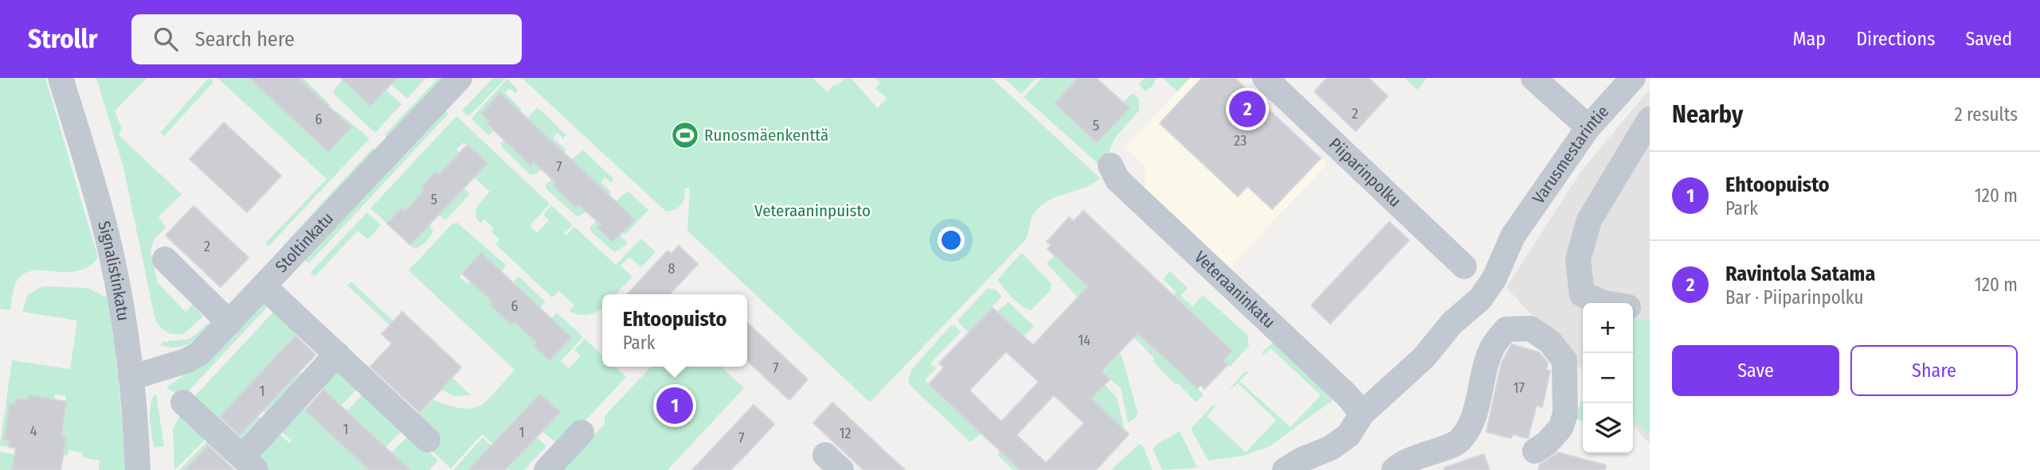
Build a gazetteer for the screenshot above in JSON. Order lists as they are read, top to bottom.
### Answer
{
  "streets": {
    "street": [
      "Varusmestarintie",
      "Piiparinpolku",
      "Stoltinkatu",
      "Signalistinkatu",
      "Veteraaninkatu"
    ]
  },
  "crossings": [
    ["Varusmestarintie", "Veteraaninkatu"],
    ["Stoltinkatu", "Signalistinkatu"]
  ],
  "parks": ["Veteraaninpuisto"],
  "places": {
    "sports": ["Runosmäenkenttä"]
  },
  "house_numbers": [
    "2",
    "6",
    "5",
    "23",
    "7",
    "5",
    "2",
    "8",
    "6",
    "14",
    "7",
    "17",
    "1",
    "1",
    "4",
    "1",
    "12",
    "7"
  ],
  "page": {
    "header": "Strollr",
    "search": "Search here",
    "nav": ["Map", "Directions", "Saved"],
    "heading": ["Nearby", "2 results"],
    "pins": ["2", "1"],
    "list": [
      {
        "mark": "1",
        "name": "Ehtoopuisto",
        "note": "Park",
        "value": "120 m"
      },
      {
        "mark": "2",
        "name": "Ravintola Satama",
        "note": "Bar · Piiparinpolku",
        "value": "120 m"
      }
    ],
    "popup": ["Ehtoopuisto", "Park"],
    "map_buttons": ["+", "−"],
    "buttons": ["Save", "Share"]
  }
}
